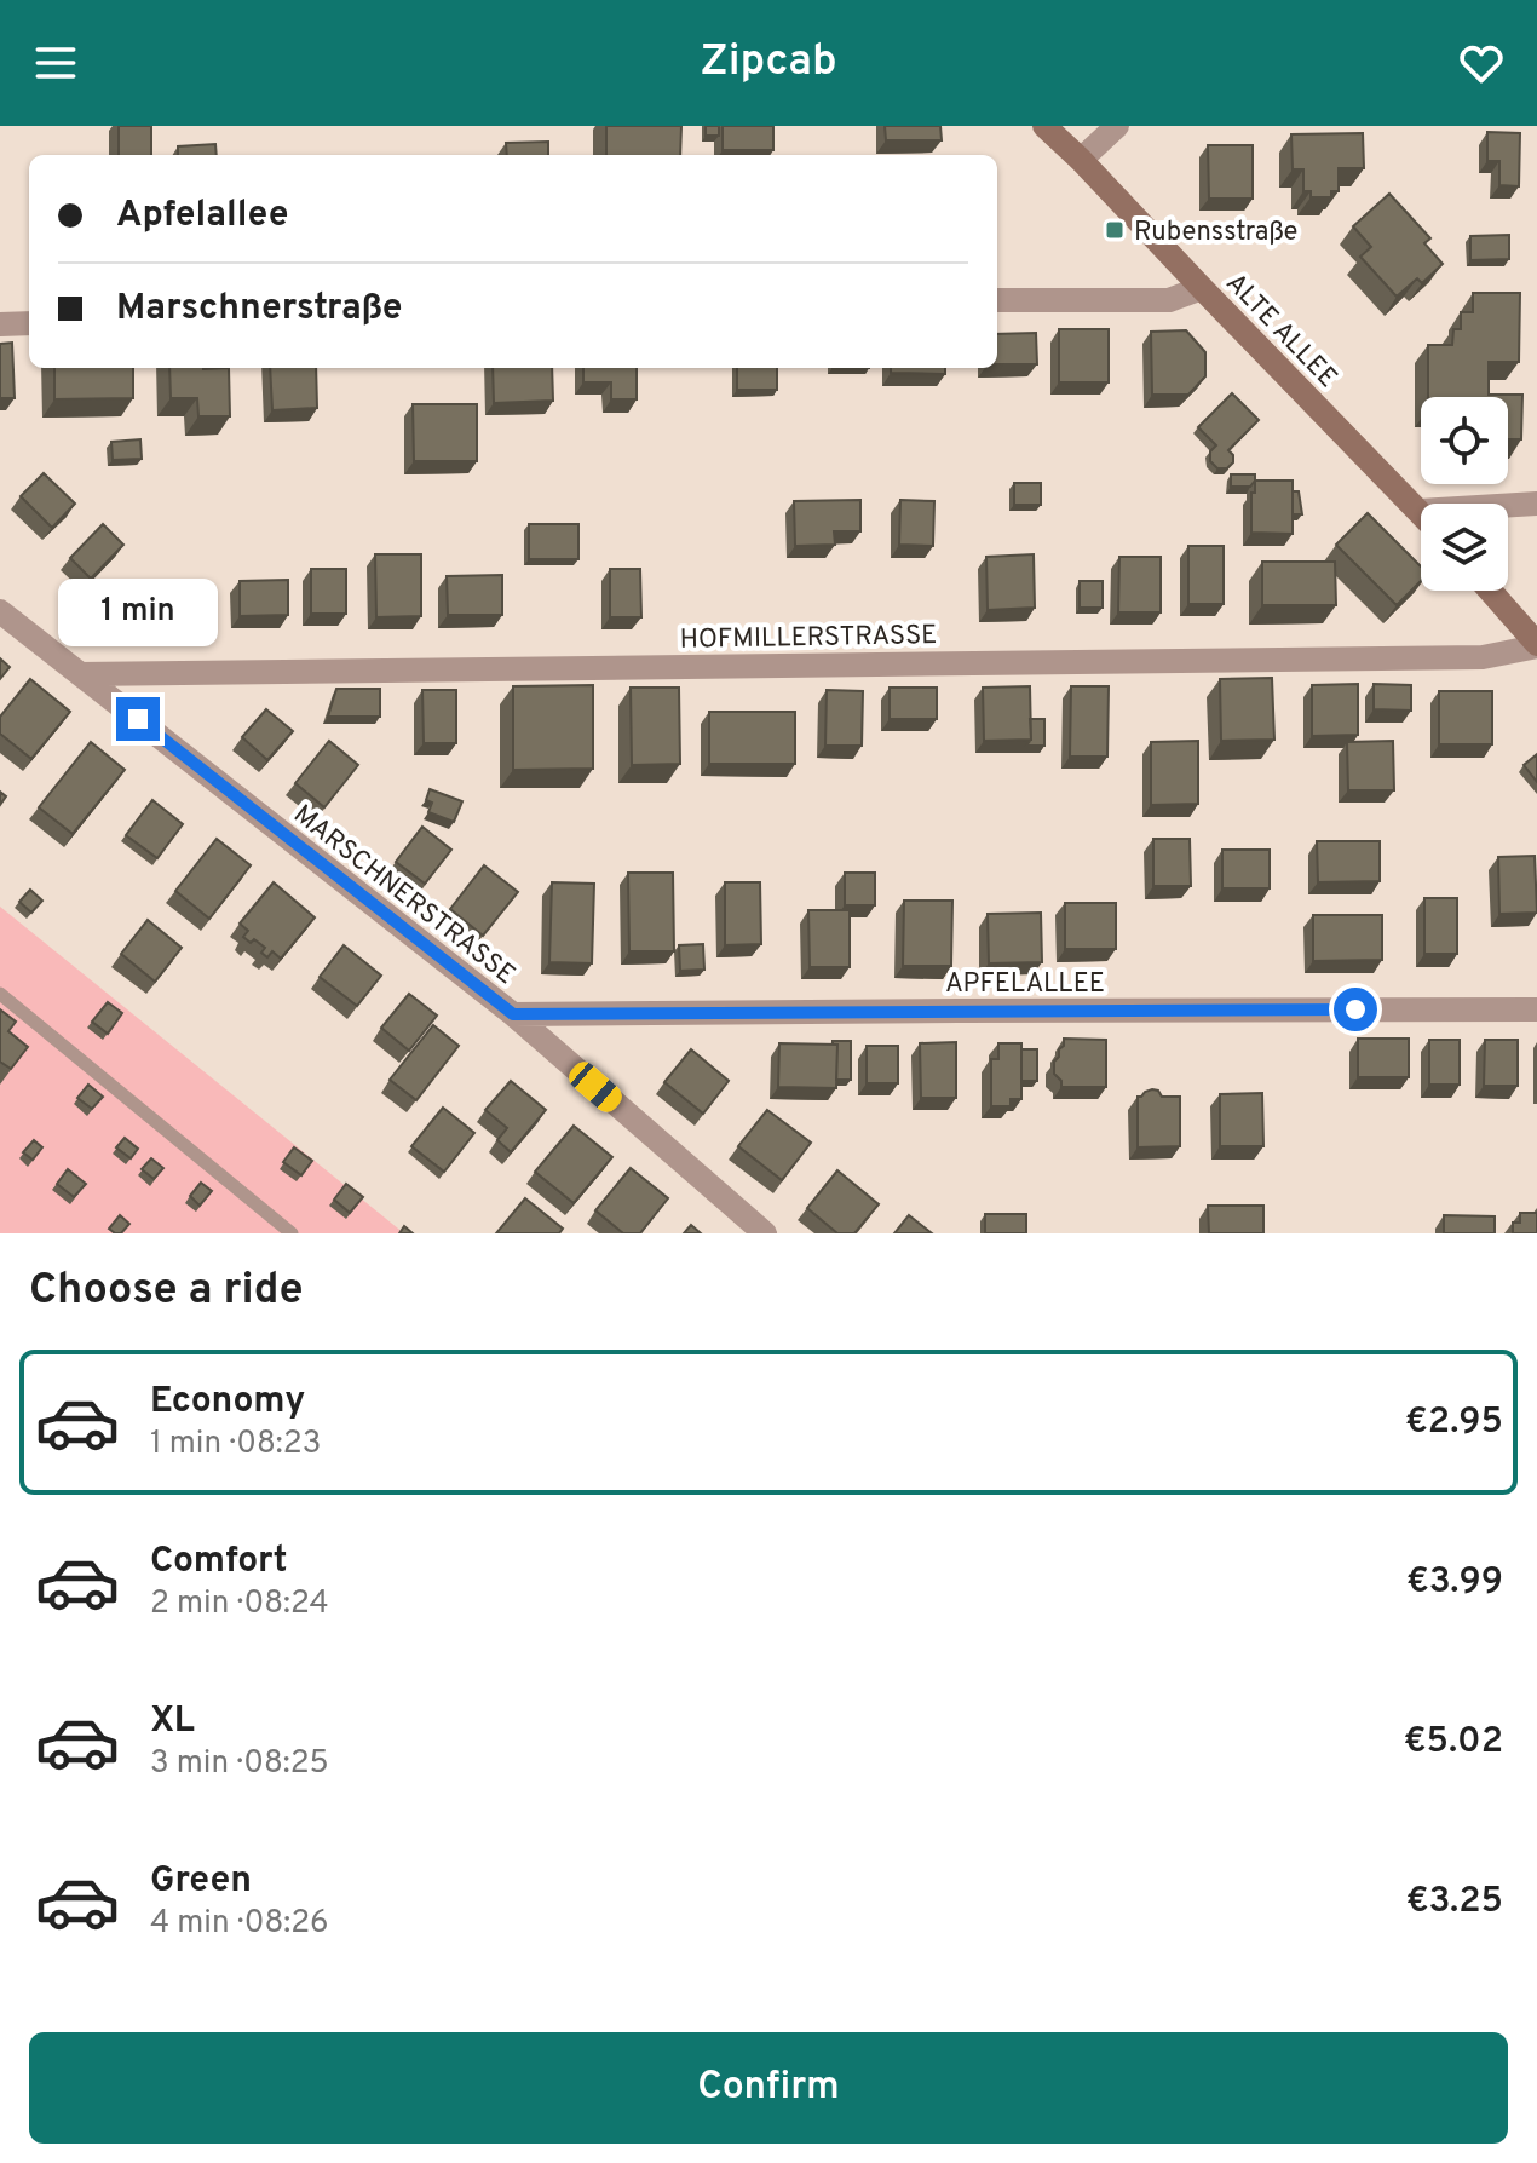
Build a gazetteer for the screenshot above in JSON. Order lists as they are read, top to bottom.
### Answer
{
  "streets": {
    "street": [
      "ALTE ALLEE",
      "HOFMILLERSTRASSE",
      "MARSCHNERSTRASSE",
      "APFELALLEE"
    ]
  },
  "crossings": [
    ["HOFMILLERSTRASSE", "MARSCHNERSTRASSE"],
    ["MARSCHNERSTRASSE", "APFELALLEE"]
  ],
  "places": {
    "transit": ["Rubensstraße"]
  },
  "page": {
    "header": "Zipcab",
    "banner": ["Apfelallee", "Marschnerstraße"],
    "bubble": "1 min",
    "heading": "Choose a ride",
    "list": [
      {
        "name": "Economy",
        "note": "1 min · 08:23",
        "value": "€2.95"
      },
      {
        "name": "Comfort",
        "note": "2 min · 08:24",
        "value": "€3.99"
      },
      {
        "name": "XL",
        "note": "3 min · 08:25",
        "value": "€5.02"
      },
      {
        "name": "Green",
        "note": "4 min · 08:26",
        "value": "€3.25"
      }
    ],
    "buttons": "Confirm"
  }
}
